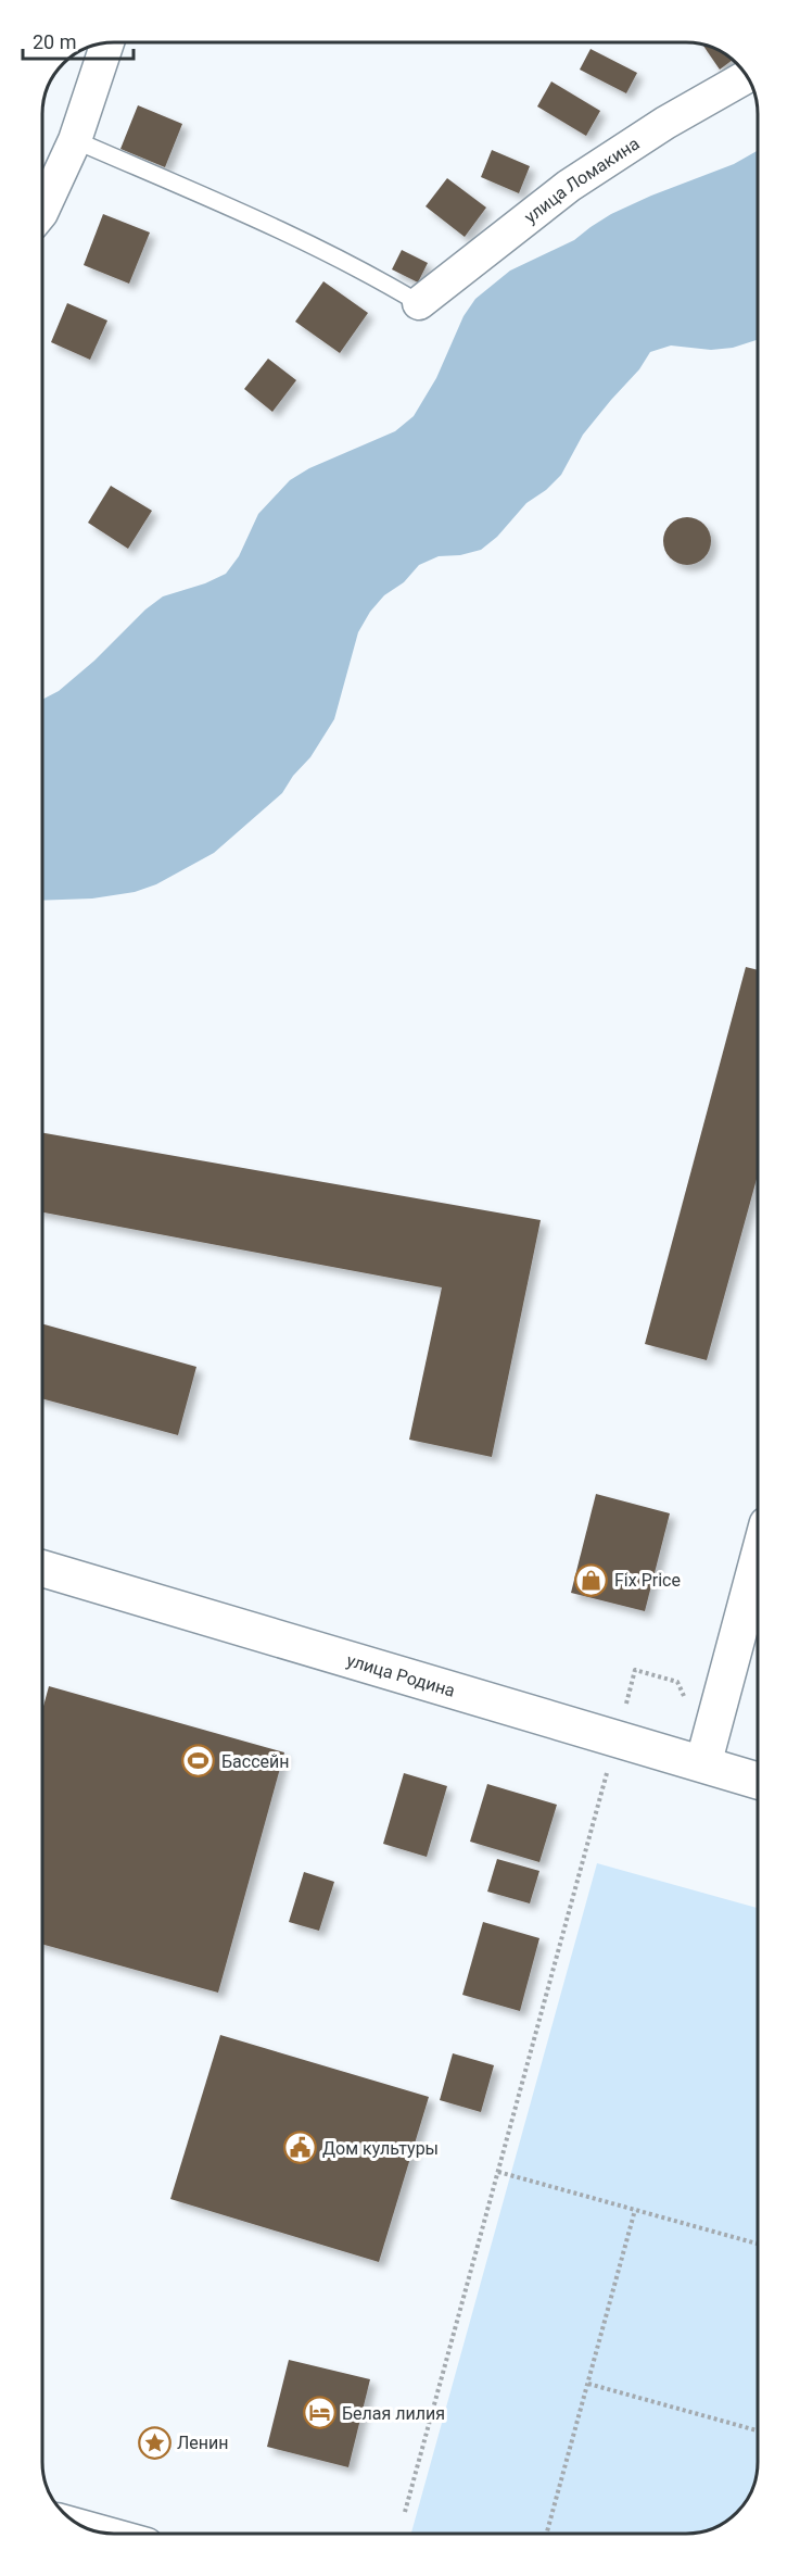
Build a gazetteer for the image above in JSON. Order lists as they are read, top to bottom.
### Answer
{
  "streets": {
    "street": ["улица Ломакина", "улица Родина"]
  },
  "places": {
    "shop": ["Fix Price"],
    "sports": ["Бассейн"],
    "public building": ["Дом культуры"],
    "hotel": ["Белая лилия"],
    "place": ["Ленин"]
  },
  "scale_bar": "20 m"
}
